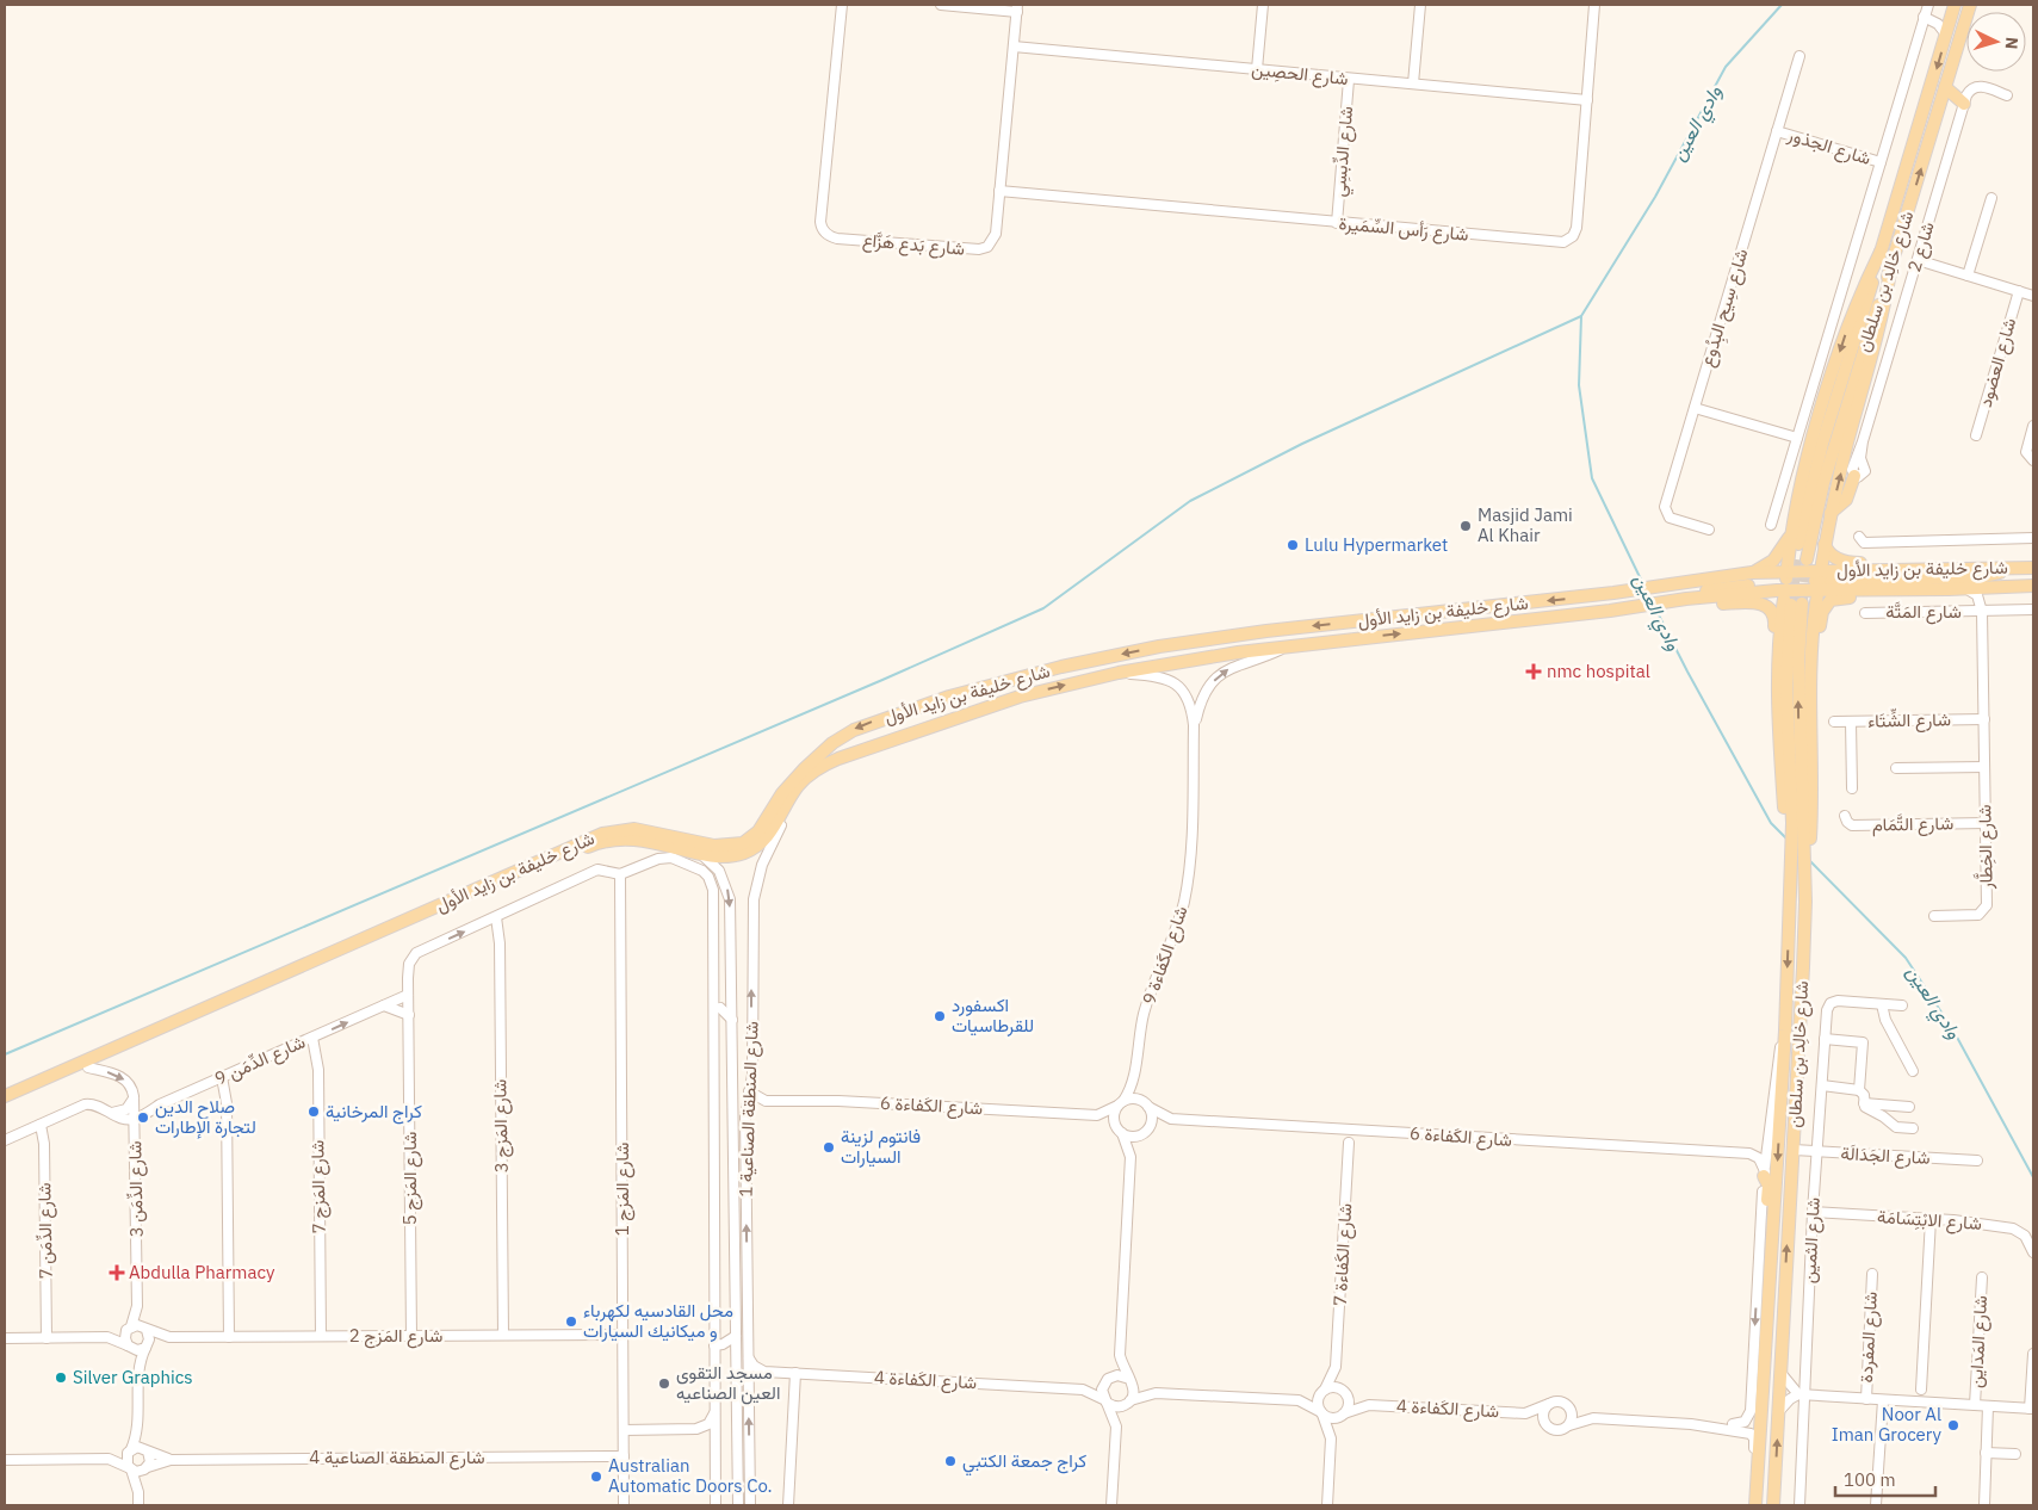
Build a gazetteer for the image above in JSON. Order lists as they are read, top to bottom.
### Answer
{
  "streets": {
    "main road": ["شارع خالِد بن سلطان", "شارع خليفة بن زايد الأول"],
    "street": [
      "شارع الحصِين",
      "شارع الجذور",
      "شارع الدِّبسِي",
      "شارع رَأس السِّمَيرة",
      "شارع بَدع هَزَّاع",
      "شارع 2",
      "شارع سِيح البِدُوع",
      "شارع العضود",
      "شارع المَتَّة",
      "شارع الشِّتَاء",
      "شارع التَّمَام",
      "شارع الخِطَّار",
      "شارع الكَفاءة 9",
      "شارع الدِّمَن 9",
      "شارع الكَفاءة 6",
      "شارع المنطقة الصناعية 1",
      "شارع المَزج 3",
      "شارع الجَدَالَة",
      "شارع المَزج 5",
      "شارع المَزج 7",
      "شارع الدِّمَن 3",
      "شارع المَزج 1",
      "شارع الابْتِسَامَة",
      "شارع الدِّمَن 7",
      "شارع الثمين",
      "شارع الكَفاءة 7",
      "شارع المَزج 2",
      "شارع المفردة",
      "شارع المَداين",
      "شارع الكَفاءة 4",
      "شارع المنطقة الصناعية 4"
    ]
  },
  "crossings": [
    ["شارع الحصِين", "شارع الدِّبسِي"],
    ["شارع الحصِين", "شارع رَأس السِّمَيرة"],
    ["شارع الحصِين", "شارع بَدع هَزَّاع"],
    ["شارع الجذور", "شارع سِيح البِدُوع"],
    ["شارع الدِّبسِي", "شارع رَأس السِّمَيرة"],
    ["شارع رَأس السِّمَيرة", "شارع بَدع هَزَّاع"],
    ["شارع خالِد بن سلطان", "شارع الجَدَالَة"],
    ["شارع خليفة بن زايد الأول", "شارع الكَفاءة 9"],
    ["شارع خليفة بن زايد الأول", "شارع المنطقة الصناعية 1"],
    ["شارع المَتَّة", "شارع الخِطَّار"],
    ["شارع الشِّتَاء", "شارع الخِطَّار"],
    ["شارع التَّمَام", "شارع الخِطَّار"],
    ["شارع الكَفاءة 9", "شارع الكَفاءة 6"],
    ["شارع الدِّمَن 9", "شارع المَزج 5"],
    ["شارع الدِّمَن 9", "شارع المَزج 7"],
    ["شارع الدِّمَن 9", "شارع الدِّمَن 3"],
    ["شارع الدِّمَن 9", "شارع الدِّمَن 7"],
    ["شارع الكَفاءة 6", "شارع المنطقة الصناعية 1"],
    ["شارع المنطقة الصناعية 1", "شارع الكَفاءة 4"],
    ["شارع المَزج 3", "شارع المَزج 5"],
    ["شارع المَزج 3", "شارع المَزج 2"],
    ["شارع الجَدَالَة", "شارع الثمين"],
    ["شارع المَزج 5", "شارع المَزج 2"],
    ["شارع المَزج 7", "شارع المَزج 2"],
    ["شارع الدِّمَن 3", "شارع المَزج 2"],
    ["شارع المَزج 1", "شارع المَزج 2"],
    ["شارع المَزج 1", "شارع المنطقة الصناعية 4"],
    ["شارع الابْتِسَامَة", "شارع الثمين"],
    ["شارع الكَفاءة 7", "شارع الكَفاءة 4"]
  ],
  "water": ["وادي العين"],
  "places": {
    "other": [
      "Masjid Jami Al Khair",
      "Lulu Hypermarket",
      "اكسفورد للقرطاسيات",
      "كراج المرخانية",
      "صلاح الدين لتجارة الإطارات",
      "فانتوم لزينة السيارات",
      "محل القادسيه لكهرباء و ميكانيك السيارات",
      "Silver Graphics",
      "مسجد التقوى العين الصناعيه",
      "Noor Al Iman Grocery",
      "كراج جمعة الكتبي",
      "Australian Automatic Doors Co."
    ],
    "health": ["nmc hospital", "Abdulla Pharmacy"]
  },
  "scale_bar": "100 m",
  "north": "right"
}
